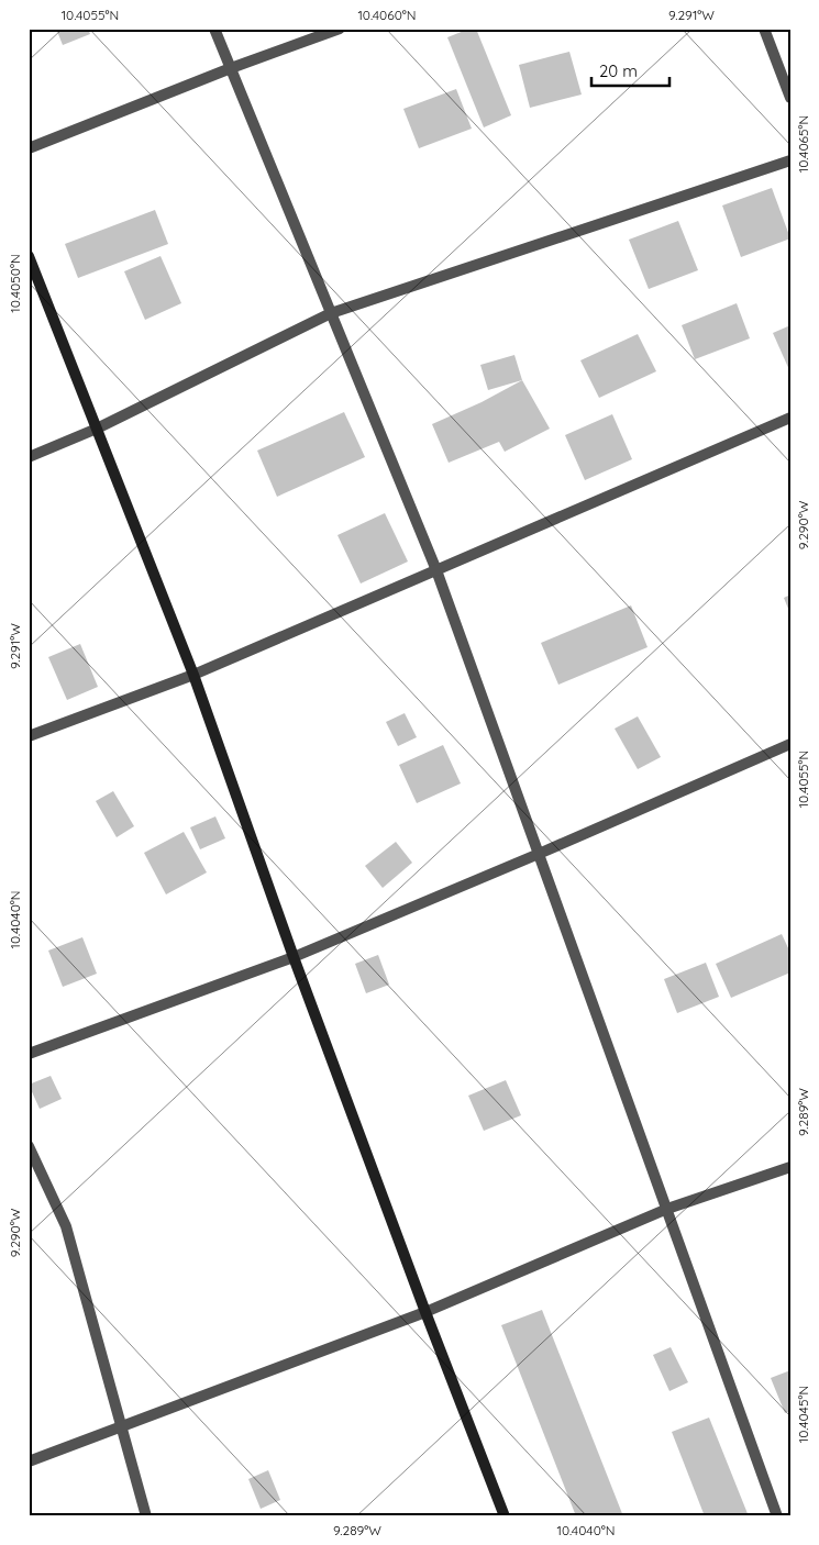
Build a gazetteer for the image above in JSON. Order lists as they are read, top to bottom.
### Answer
{
  "scale_bar": "20 m",
  "coordinates": [
    "10.4055°N",
    "10.4060°N",
    "9.291°W",
    "10.4065°N",
    "10.4050°N",
    "9.290°W",
    "10.4040°N",
    "9.289°W",
    "10.4045°N"
  ]
}
